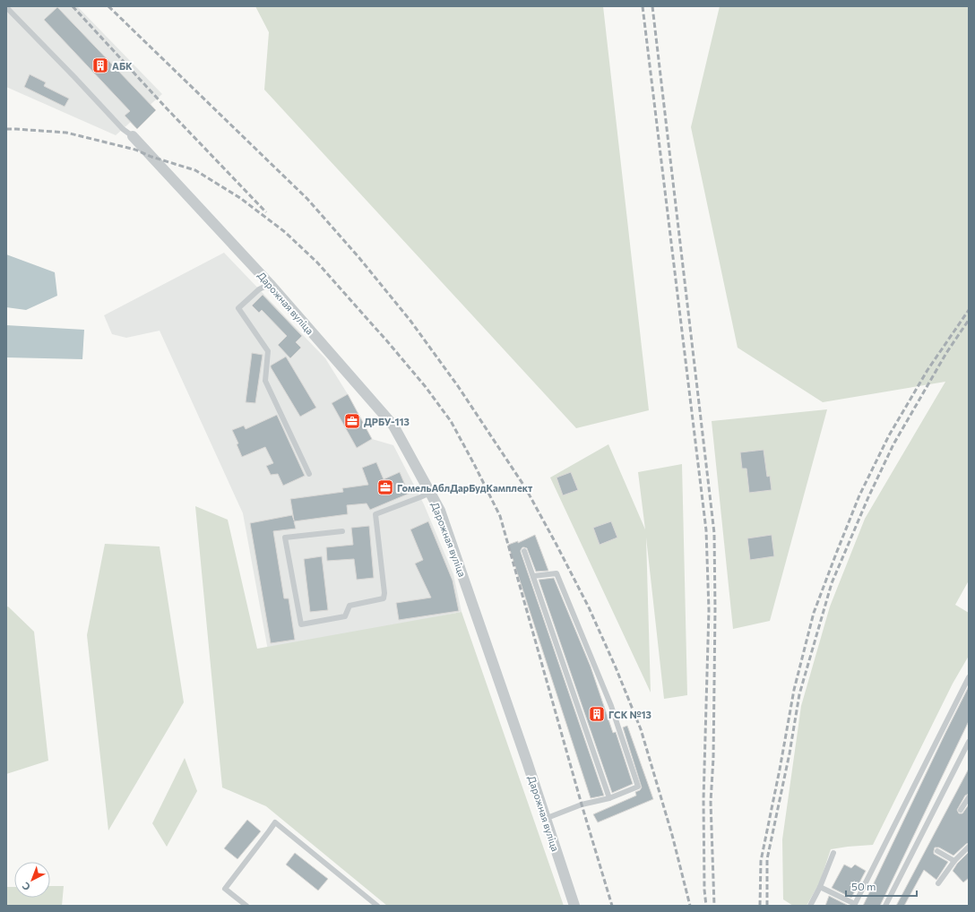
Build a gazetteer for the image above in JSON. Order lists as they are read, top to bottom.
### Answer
{
  "streets": {
    "street": ["Дарожная вуліца"]
  },
  "places": {
    "building": ["АБК", "ГСК №13"],
    "office": ["ДРБУ-113", "ГомельАблДарБудКамплект"]
  },
  "scale_bar": "50 m",
  "north": "bottom left"
}
